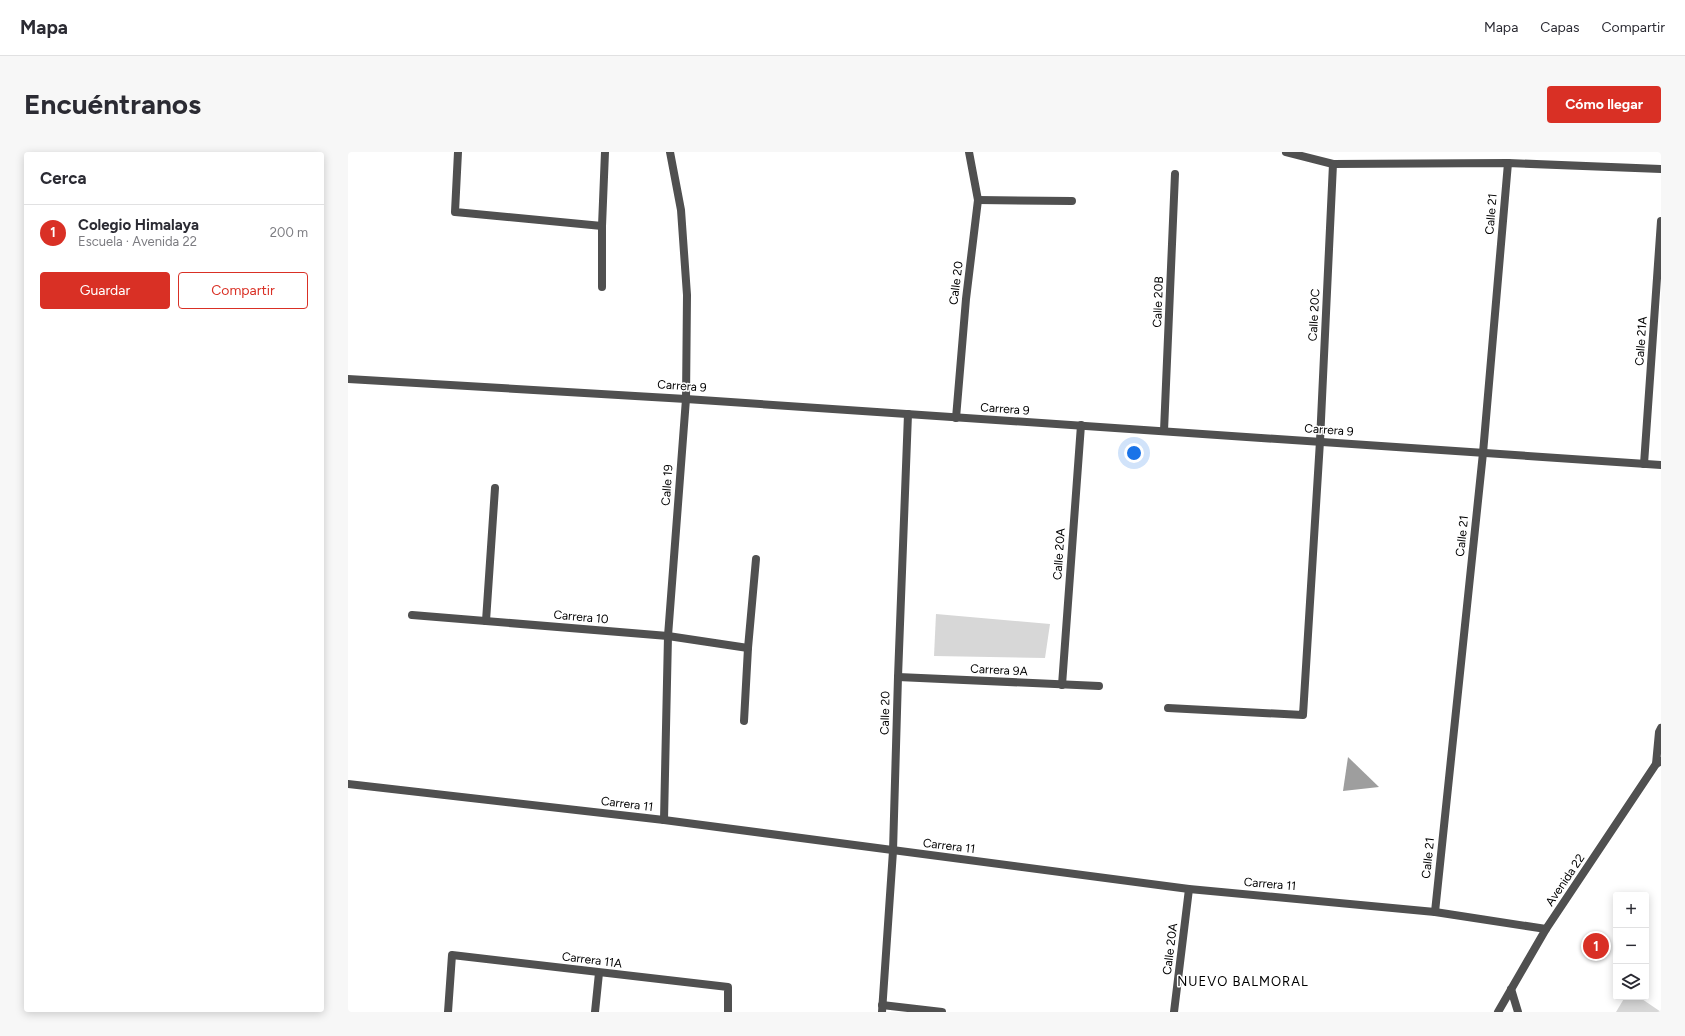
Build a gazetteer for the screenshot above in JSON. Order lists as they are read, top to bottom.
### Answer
{
  "streets": {
    "street": [
      "Calle 21",
      "Calle 20",
      "Calle 20B",
      "Calle 20C",
      "Calle 21A",
      "Carrera 9",
      "Calle 19",
      "Calle 20A",
      "Carrera 10",
      "Carrera 9A",
      "Carrera 11",
      "Avenida 22",
      "Carrera 11A"
    ]
  },
  "crossings": [
    ["Calle 21", "Carrera 9"],
    ["Calle 21", "Carrera 11"],
    ["Calle 20", "Carrera 9"],
    ["Calle 20", "Carrera 9A"],
    ["Calle 20", "Carrera 11"],
    ["Calle 20B", "Carrera 9"],
    ["Calle 20C", "Carrera 9"],
    ["Calle 21A", "Carrera 9"],
    ["Carrera 9", "Calle 19"],
    ["Carrera 9", "Calle 20A"],
    ["Calle 19", "Carrera 10"],
    ["Calle 19", "Carrera 11"],
    ["Calle 20A", "Carrera 9A"],
    ["Calle 20A", "Carrera 11"],
    ["Carrera 11", "Avenida 22"]
  ],
  "districts": ["NUEVO BALMORAL"],
  "page": {
    "header": "Mapa",
    "nav": ["Mapa", "Capas", "Compartir"],
    "buttons": [
      "Cómo llegar",
      ["Guardar", "Compartir"]
    ],
    "title": "Encuéntranos",
    "heading": "Cerca",
    "list": [
      {
        "mark": "1",
        "name": "Colegio Himalaya",
        "note": "Escuela · Avenida 22",
        "value": "200 m"
      }
    ],
    "map_buttons": ["+", "−"],
    "pins": "1"
  }
}
